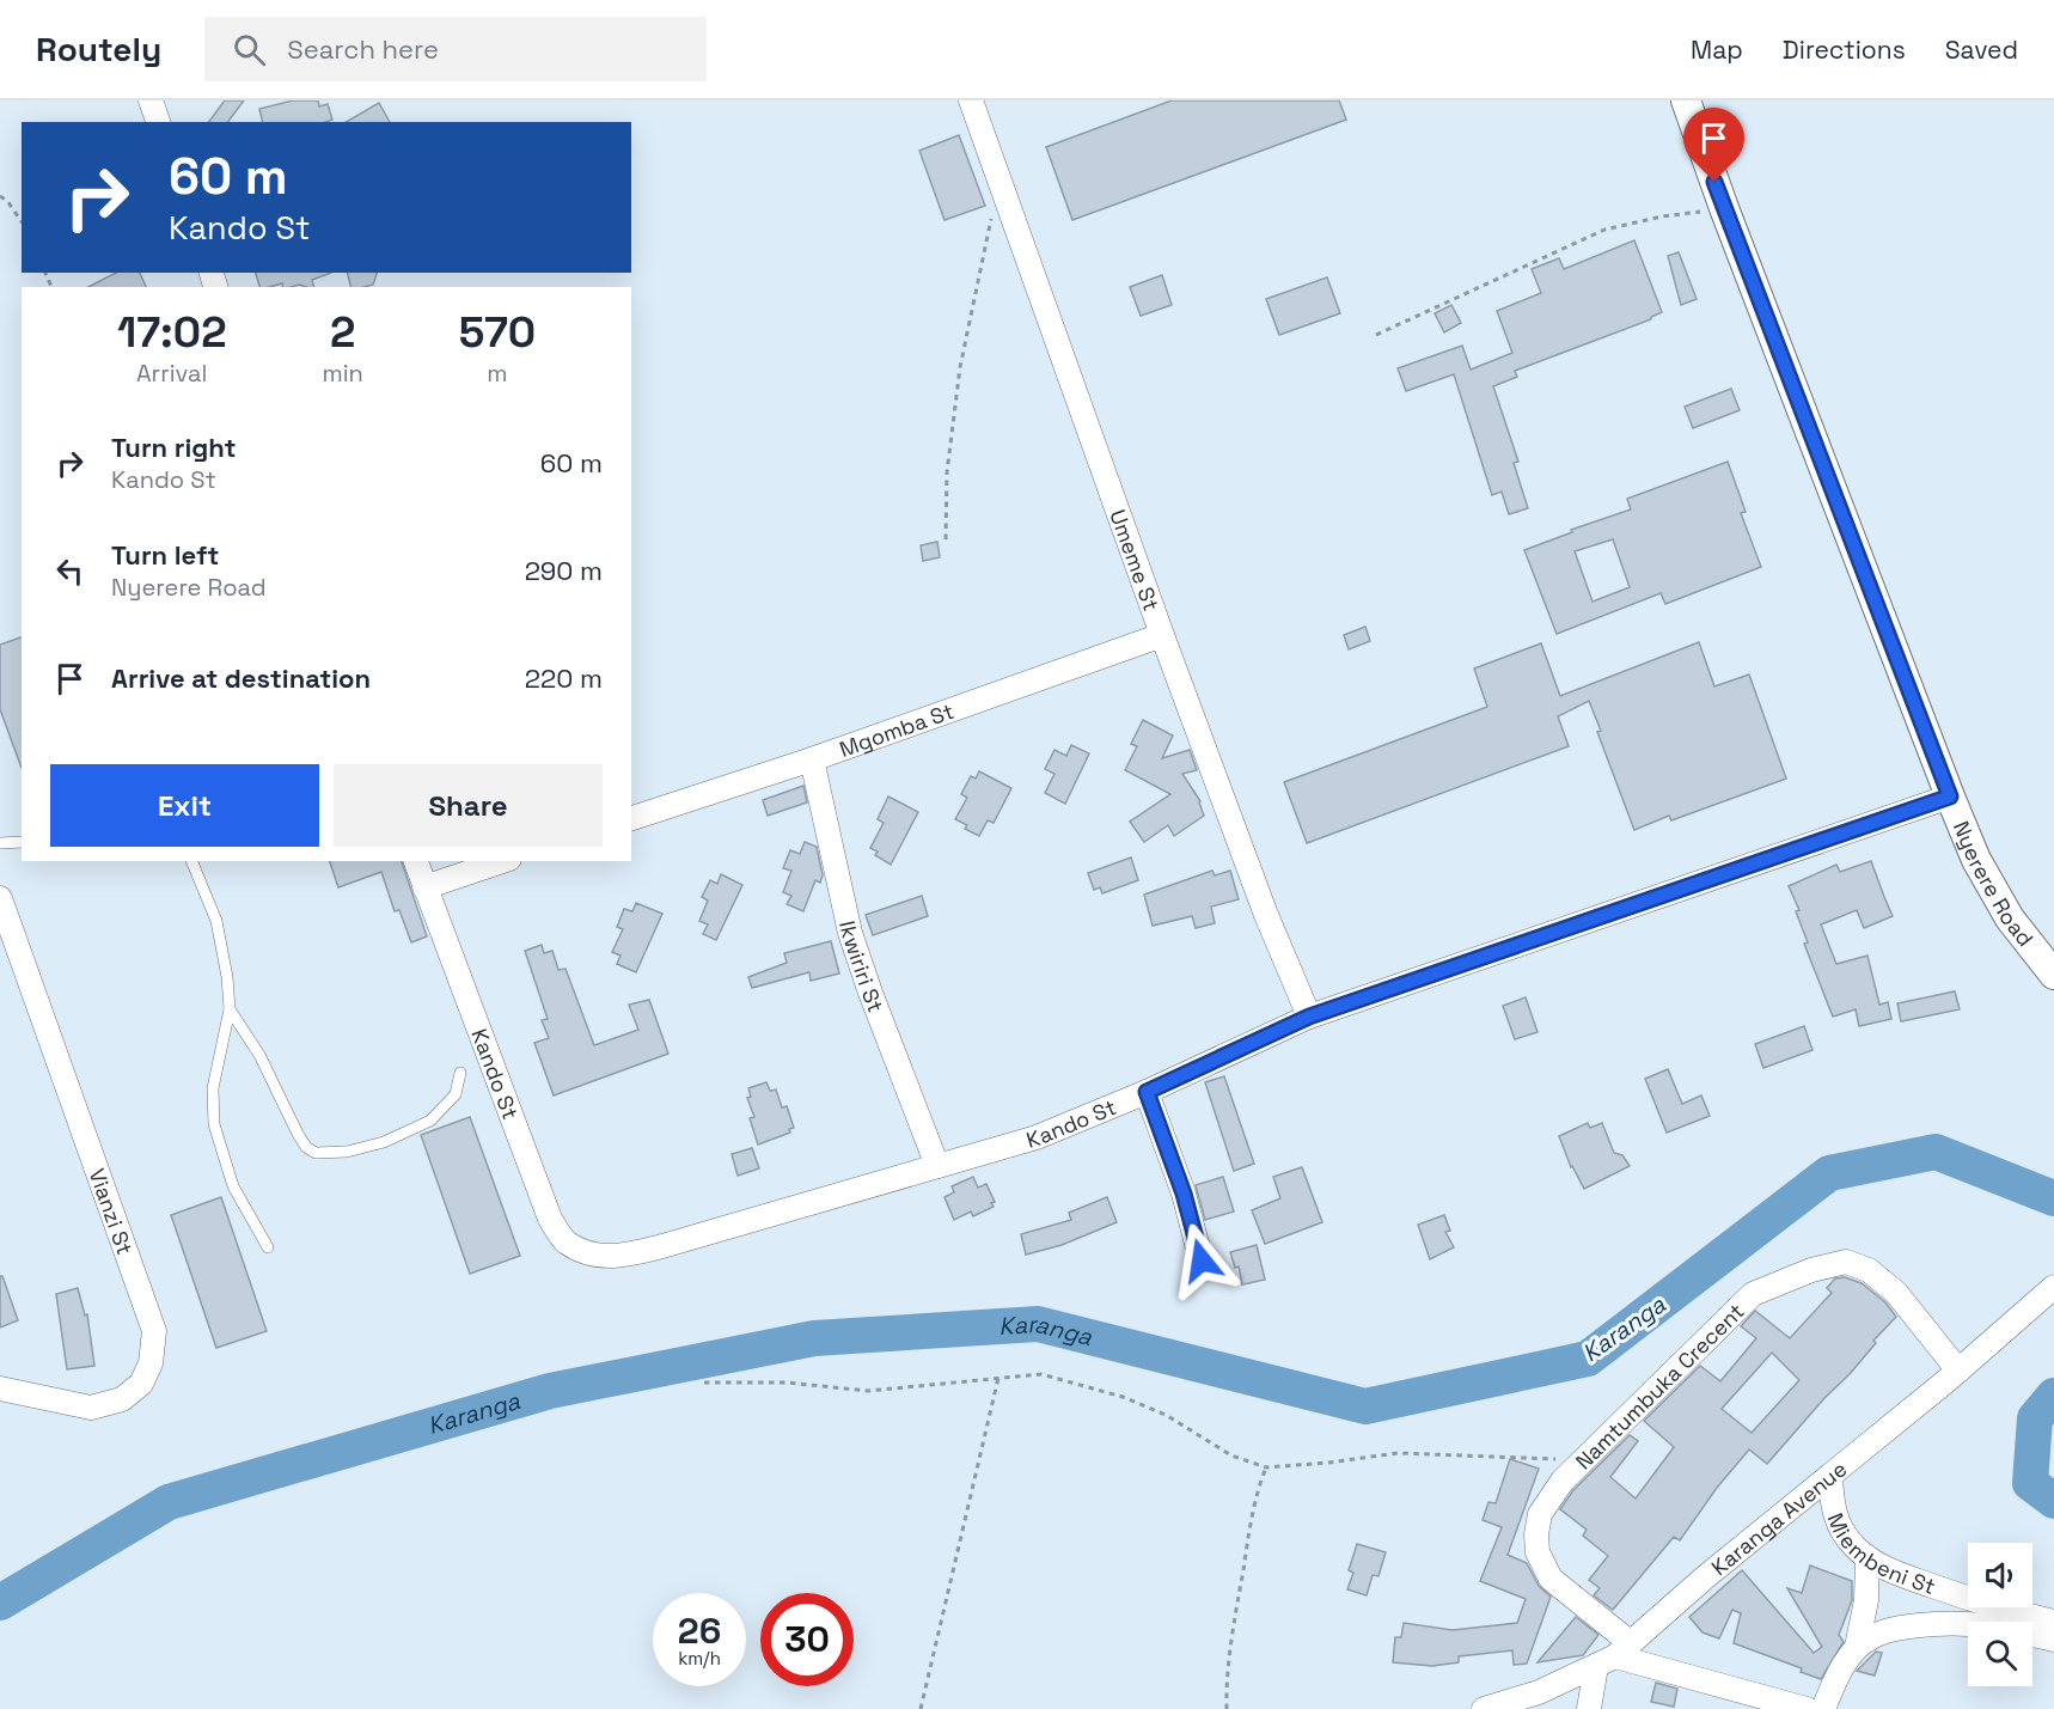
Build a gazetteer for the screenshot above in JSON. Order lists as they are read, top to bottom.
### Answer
{
  "streets": {
    "street": [
      "Umeme St",
      "Mgomba St",
      "Nyerere Road",
      "Ikwiriri St",
      "Kando St",
      "Vianzi St",
      "Namtumbuka Crecent",
      "Karanga Avenue",
      "Miembeni St"
    ]
  },
  "crossings": [
    ["Umeme St", "Mgomba St"],
    ["Umeme St", "Kando St"],
    ["Mgomba St", "Ikwiriri St"],
    ["Nyerere Road", "Kando St"],
    ["Ikwiriri St", "Kando St"],
    ["Namtumbuka Crecent", "Karanga Avenue"],
    ["Karanga Avenue", "Miembeni St"]
  ],
  "water": ["Karanga"],
  "page": {
    "header": "Routely",
    "search": "Search here",
    "nav": ["Map", "Directions", "Saved"],
    "turn": ["60 m", "Kando St"],
    "eta": [
      "17:02",
      "Arrival",
      "2",
      "min",
      "570",
      "m"
    ],
    "list": [
      {
        "name": "Turn right",
        "note": "Kando St",
        "value": "60 m"
      },
      {
        "name": "Turn left",
        "note": "Nyerere Road",
        "value": "290 m"
      },
      {
        "name": "Arrive at destination",
        "value": "220 m"
      }
    ],
    "buttons": ["Exit", "Share"],
    "speed": "26 km/h",
    "limit": "30"
  }
}
